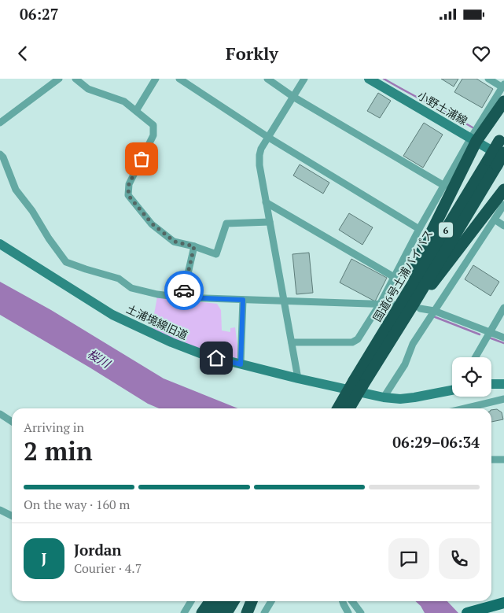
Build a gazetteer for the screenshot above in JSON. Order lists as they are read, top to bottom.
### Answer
{
  "streets": {
    "highway": ["6", "国道6号土浦バイパス"],
    "street": ["小野土浦線", "土浦境線旧道"]
  },
  "crossings": [
    ["小野土浦線", "国道6号土浦バイパス"]
  ],
  "water": ["桜川"],
  "page": {
    "status": "06:27",
    "header": "Forkly",
    "heading": ["2 min", "Arriving in", "06:29–06:34"],
    "panel": ["Jordan", "Courier · 4.7"],
    "bar": "On the way · 160 m",
    "round": "J"
  }
}
